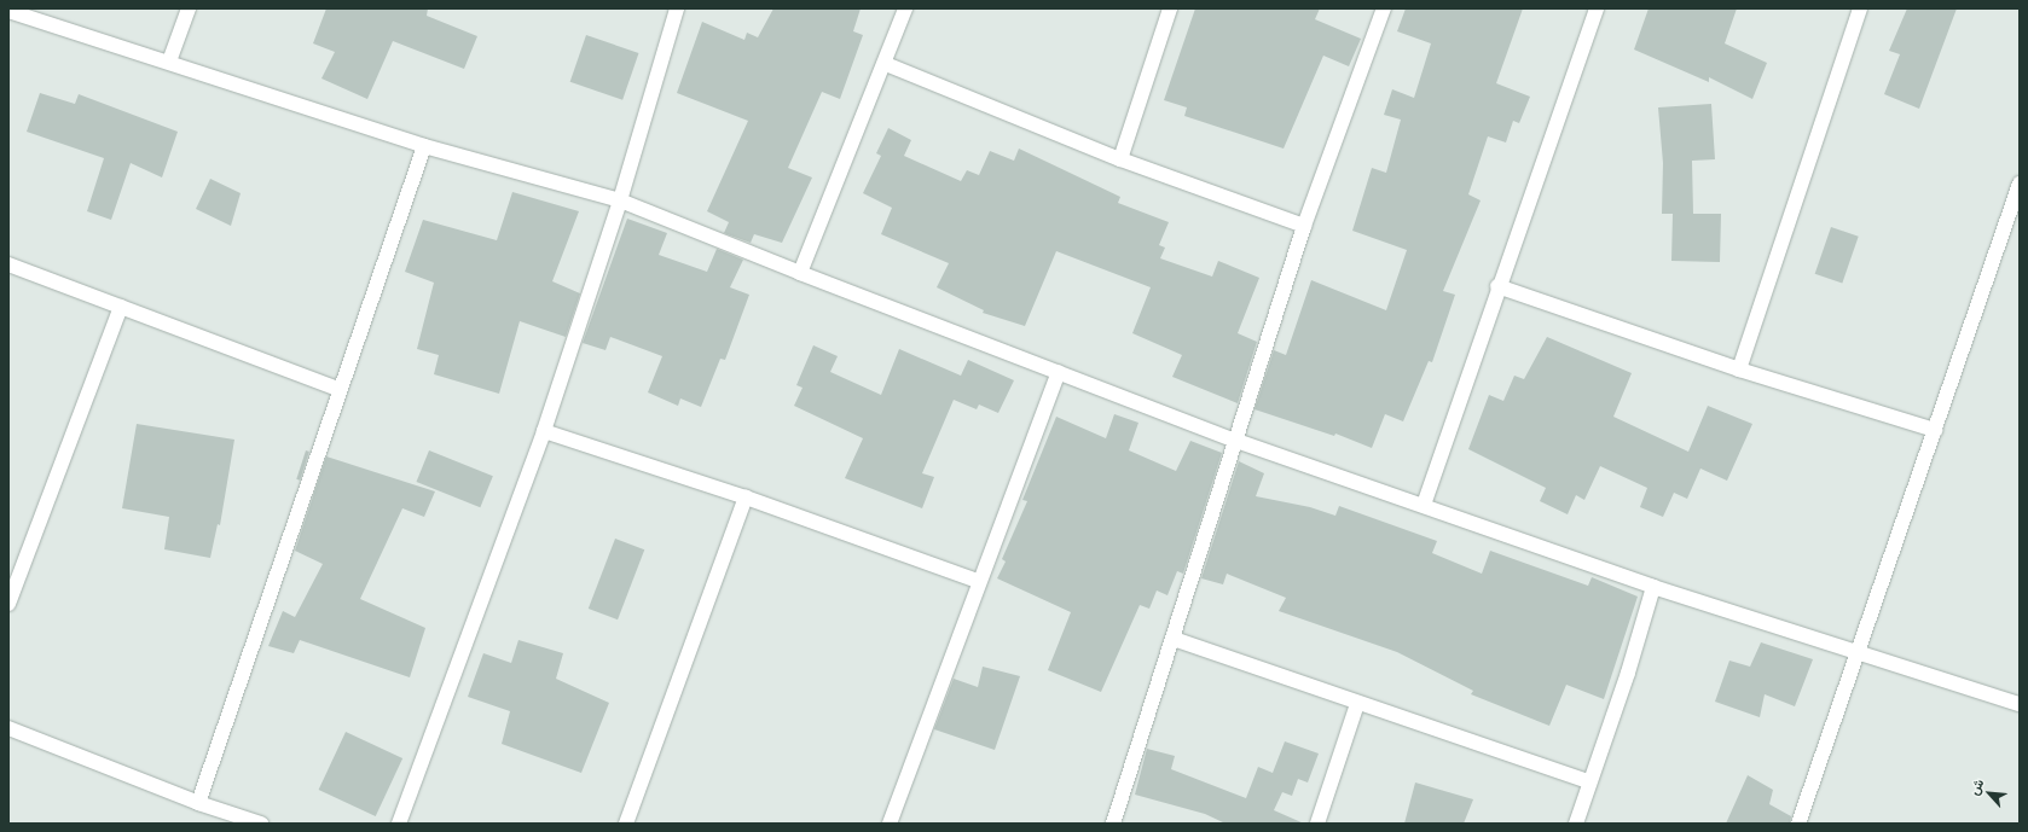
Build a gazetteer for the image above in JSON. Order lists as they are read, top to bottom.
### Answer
{
  "north": "top left"
}
